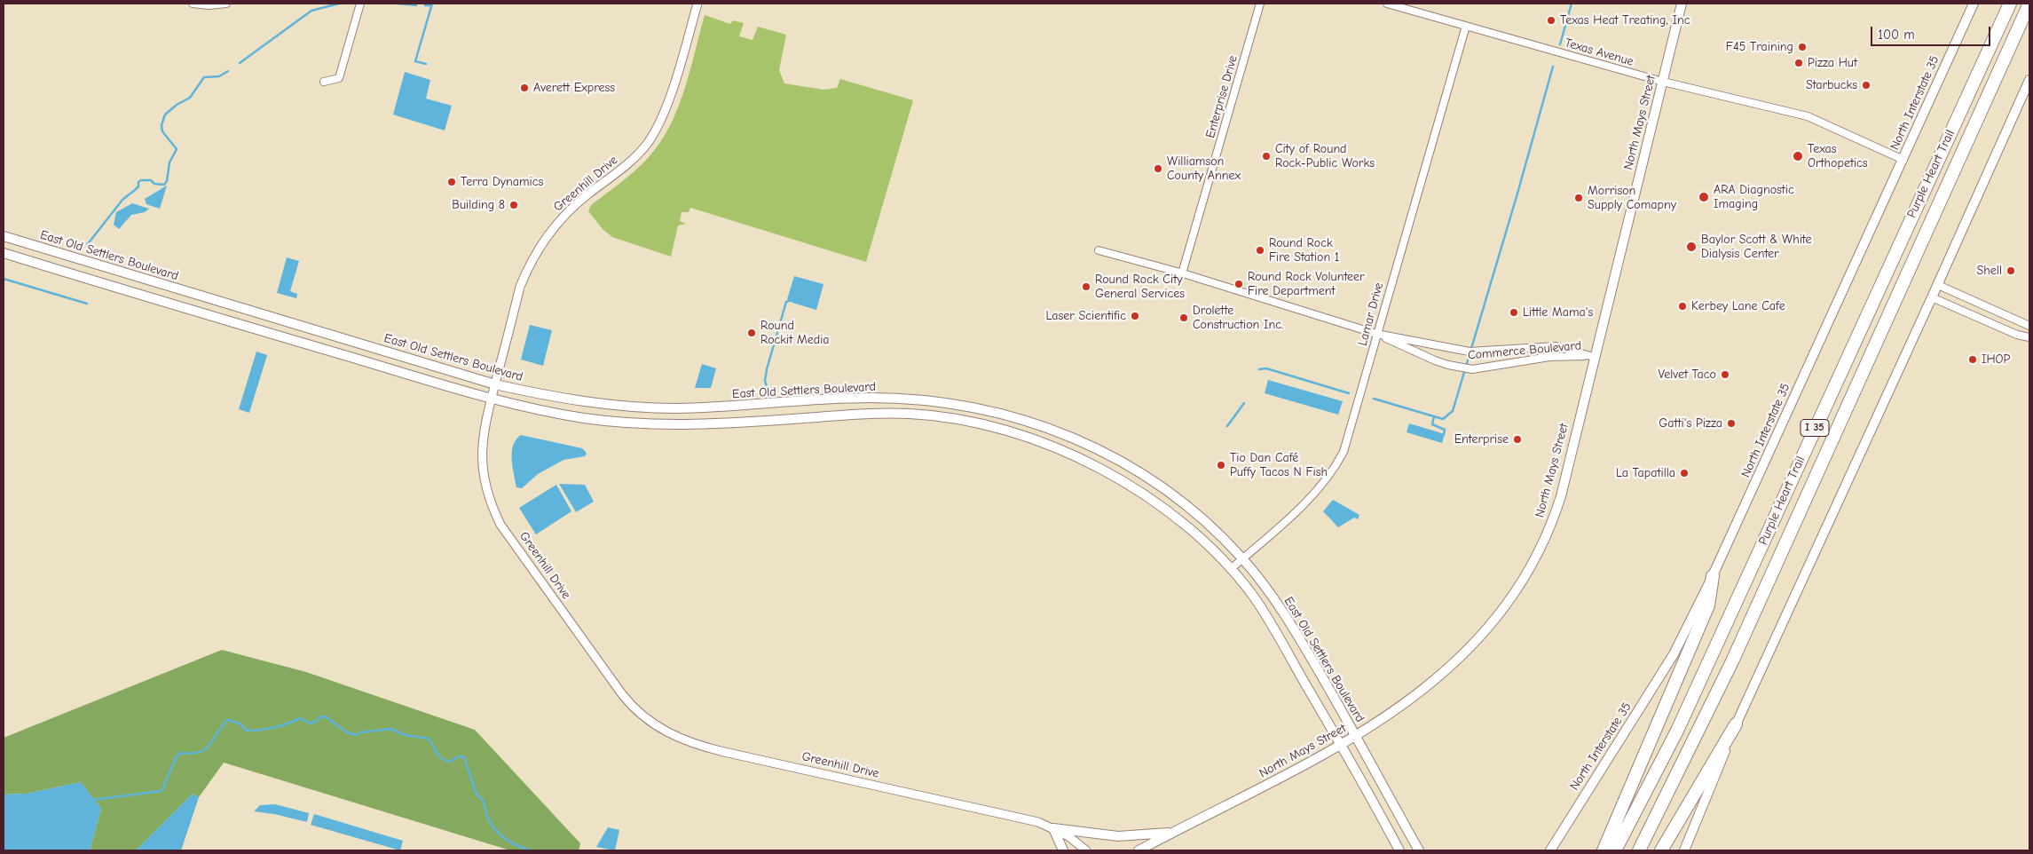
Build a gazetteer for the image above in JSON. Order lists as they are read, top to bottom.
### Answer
{
  "streets": {
    "highway": ["Purple Heart Trail", "I 35"],
    "main road": ["North Interstate 35", "North Mays Street", "East Old Settlers Boulevard"],
    "street": [
      "Texas Avenue",
      "Enterprise Drive",
      "Greenhill Drive",
      "Lamar Drive",
      "Commerce Boulevard"
    ]
  },
  "crossings": [
    ["Texas Avenue", "North Interstate 35"],
    ["Texas Avenue", "North Mays Street"],
    ["Texas Avenue", "Lamar Drive"],
    ["Enterprise Drive", "Commerce Boulevard"],
    ["North Mays Street", "East Old Settlers Boulevard"],
    ["North Mays Street", "Commerce Boulevard"],
    ["Greenhill Drive", "East Old Settlers Boulevard"],
    ["East Old Settlers Boulevard", "Lamar Drive"],
    ["Lamar Drive", "Commerce Boulevard"]
  ],
  "places": [
    "Texas Heat Treating, Inc",
    "F45 Training",
    "Pizza Hut",
    "Starbucks",
    "Averett Express",
    "City of Round Rock-Public Works",
    "Texas Orthopetics",
    "Williamson County Annex",
    "Terra Dynamics",
    "ARA Diagnostic Imaging",
    "Morrison Supply Comapny",
    "Building 8",
    "Baylor Scott & White Dialysis Center",
    "Round Rock Fire Station 1",
    "Shell",
    "Round Rock Volunteer Fire Department",
    "Round Rock City General Services",
    "Kerbey Lane Cafe",
    "Little Mama's",
    "Laser Scientific",
    "Drolette Construction Inc.",
    "Round Rockit Media",
    "IHOP",
    "Velvet Taco",
    "Gatti's Pizza",
    "Enterprise",
    "Tio Dan Café Puffy Tacos N Fish",
    "La Tapatilla"
  ],
  "scale_bar": "100 m"
}
